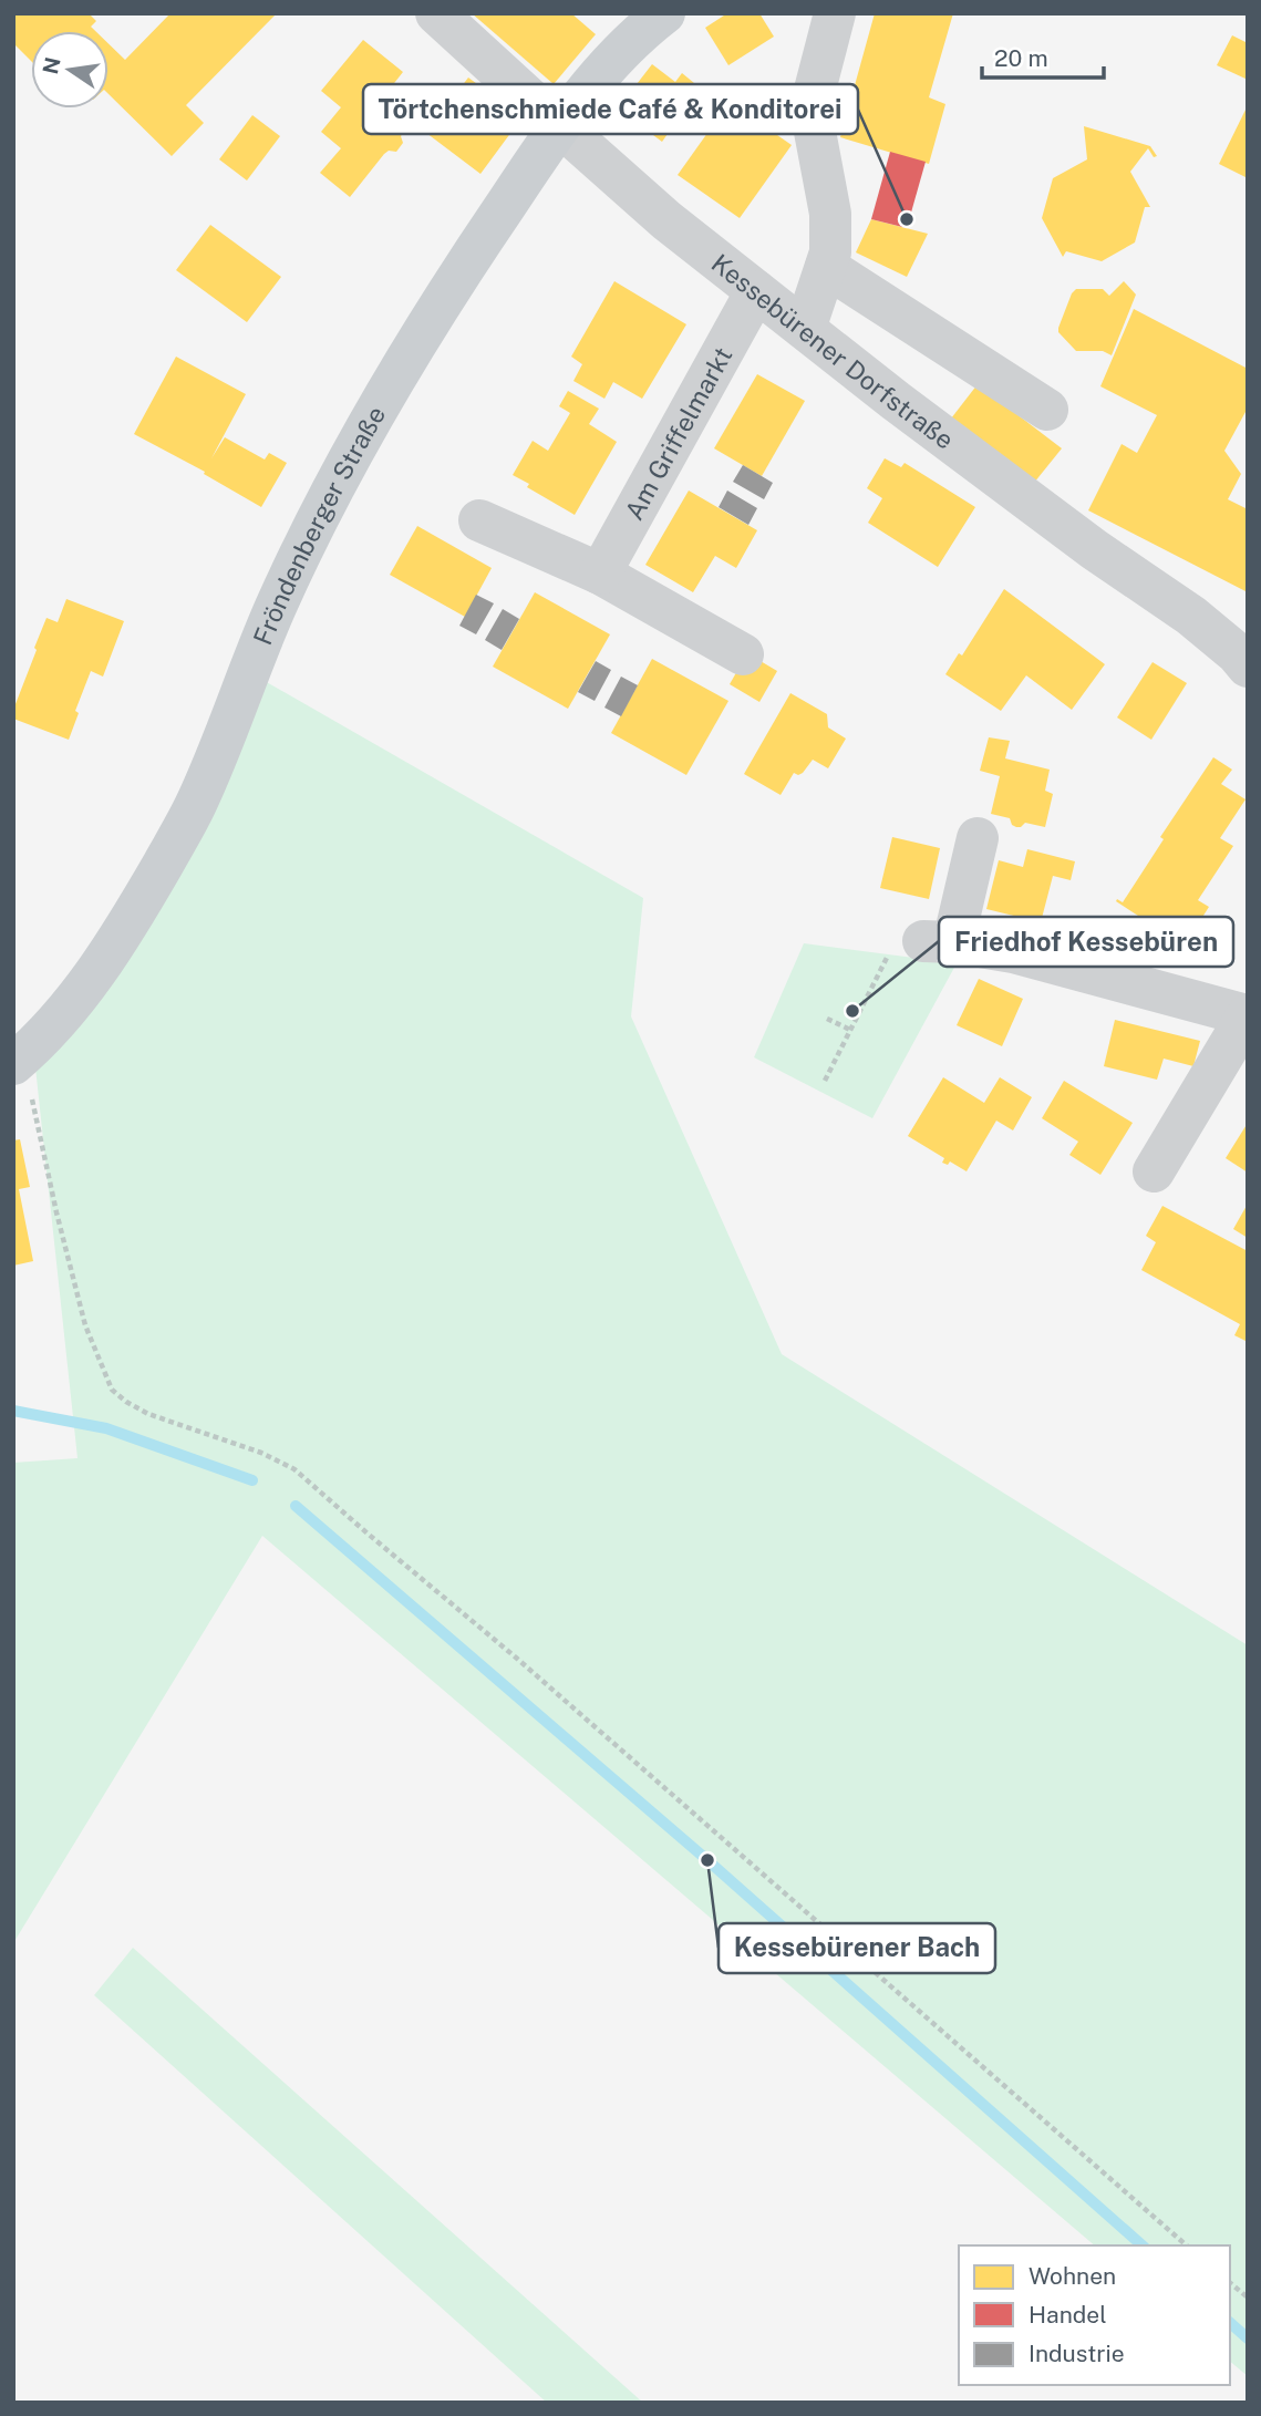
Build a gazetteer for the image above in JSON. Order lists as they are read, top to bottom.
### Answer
{
  "streets": {
    "main road": ["Fröndenberger Straße"],
    "street": ["Kessebürener Dorfstraße", "Am Griffelmarkt"]
  },
  "crossings": [
    ["Kessebürener Dorfstraße", "Am Griffelmarkt"],
    ["Kessebürener Dorfstraße", "Fröndenberger Straße"]
  ],
  "places": ["Törtchenschmiede Café & Konditorei", "Friedhof Kessebüren", "Kessebürener Bach"],
  "legend": ["Wohnen", "Handel", "Industrie"],
  "scale_bar": "20 m",
  "north": "left"
}
